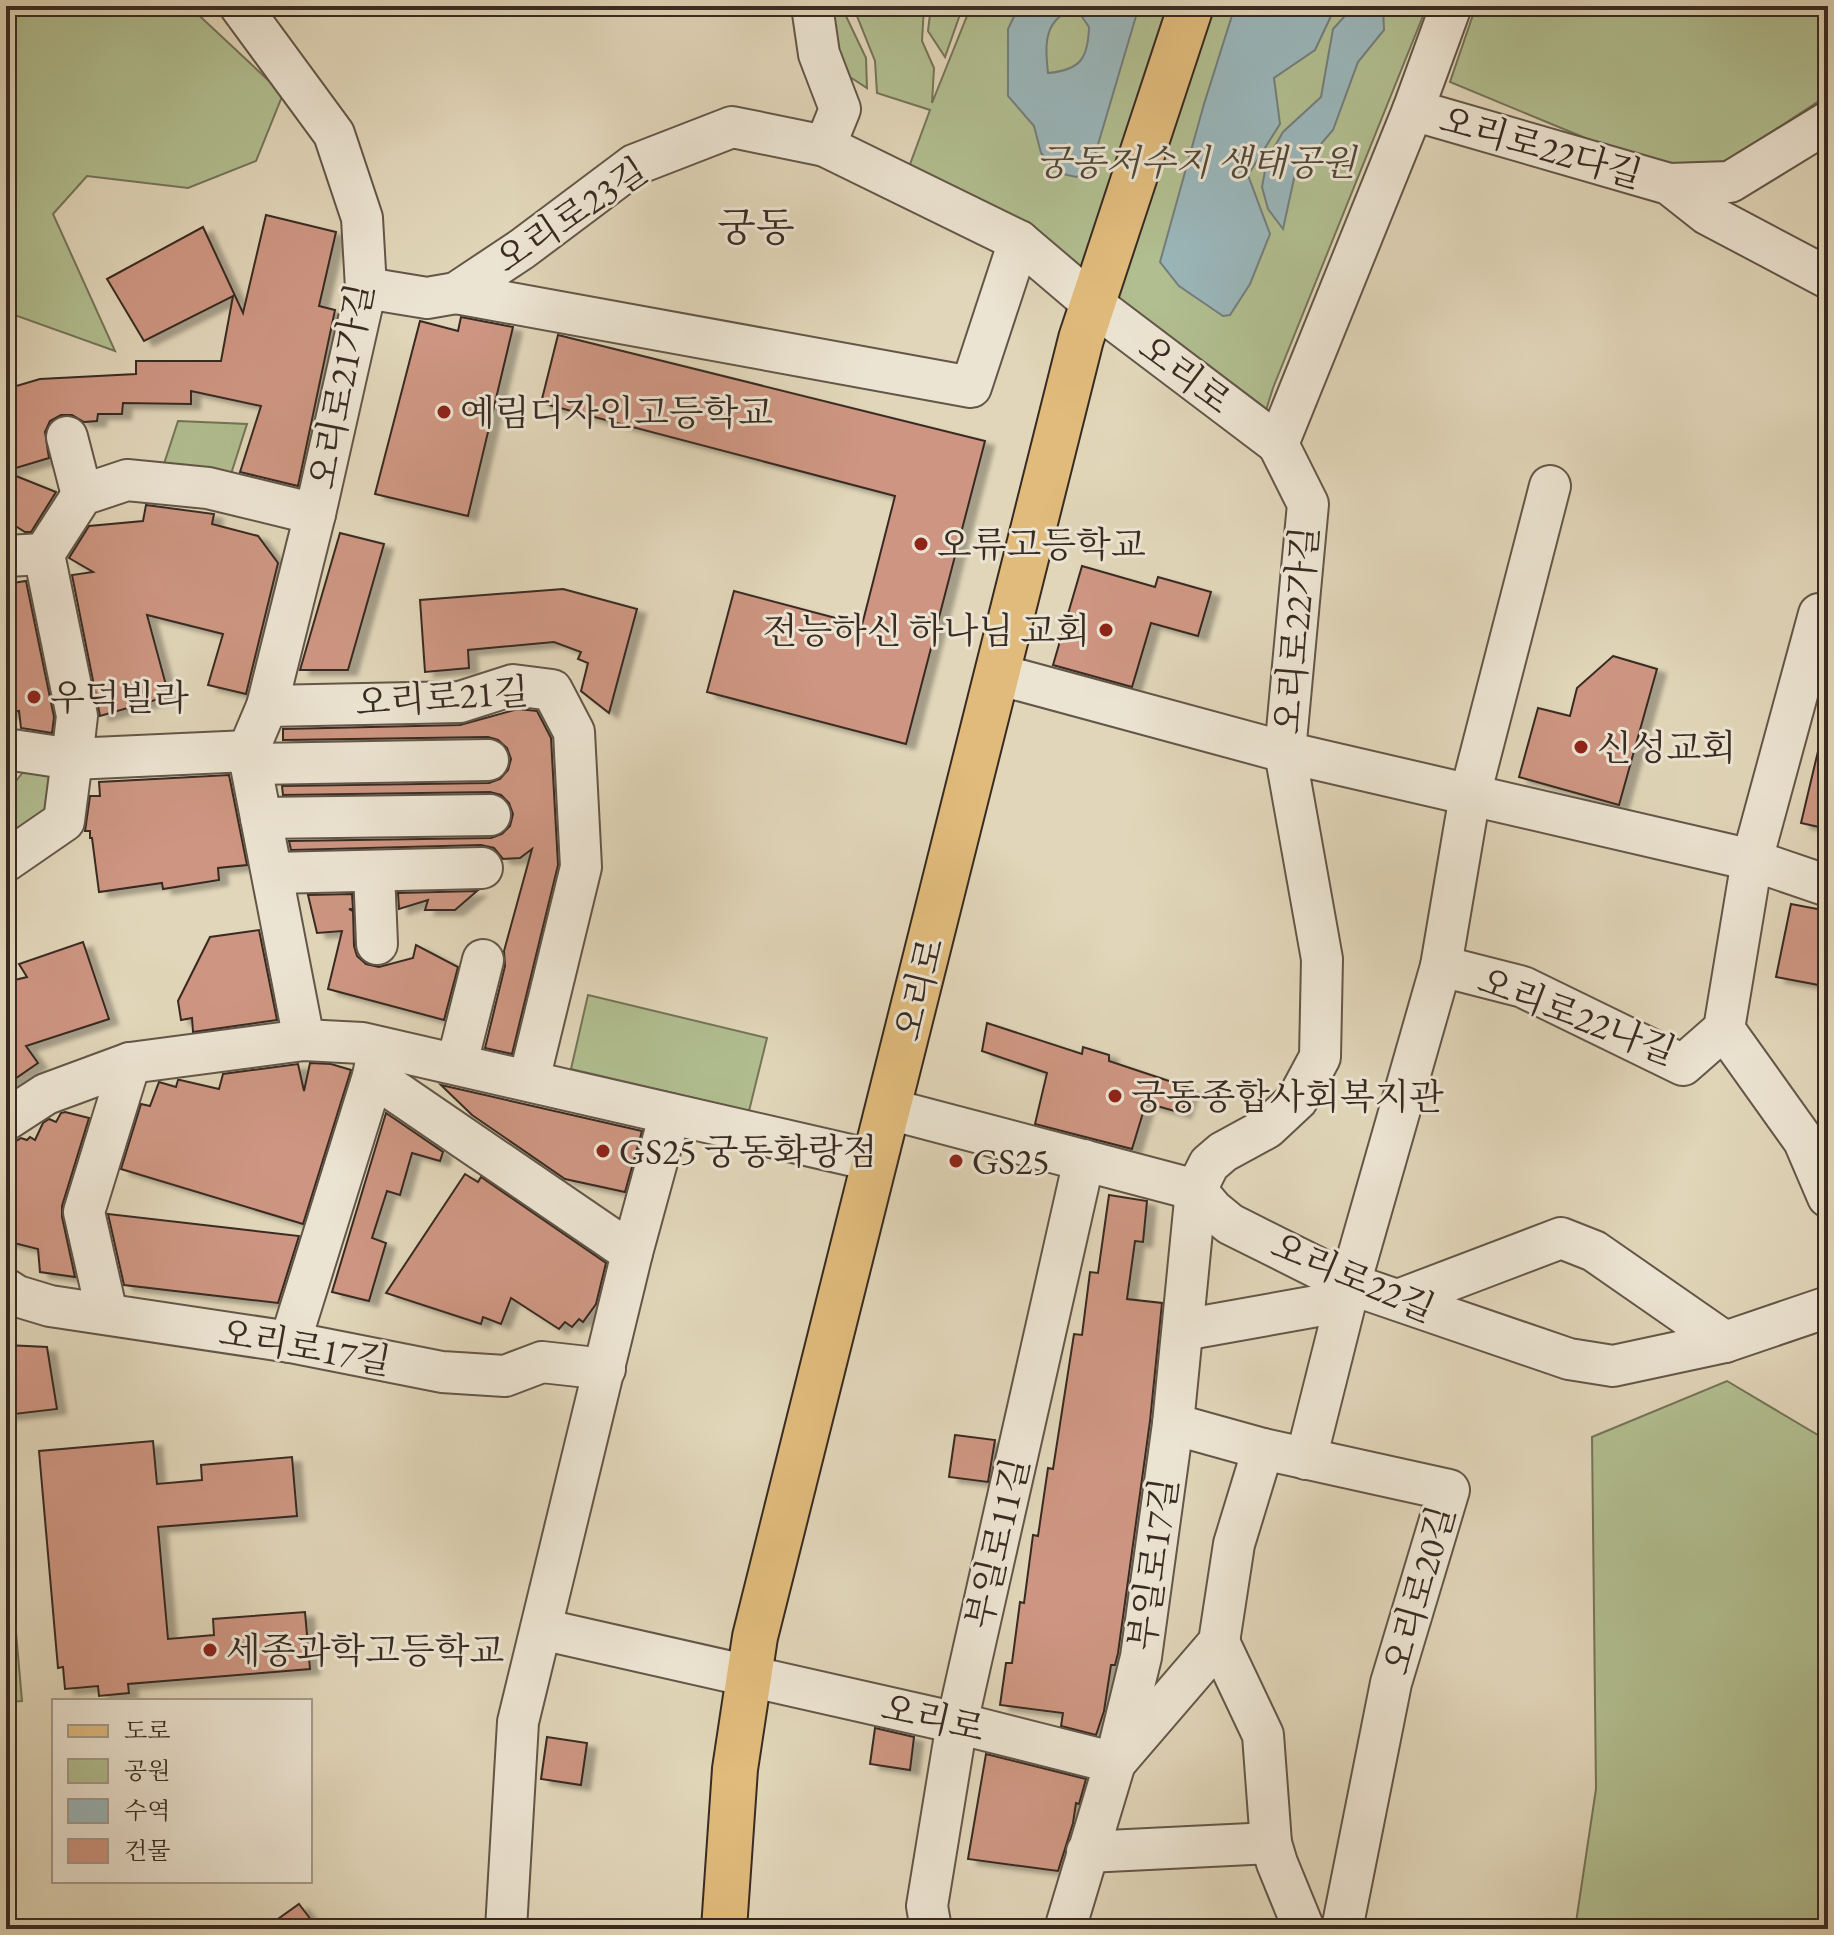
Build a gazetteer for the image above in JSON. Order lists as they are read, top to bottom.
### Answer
{
  "streets": {
    "main road": ["오리로"],
    "street": [
      "오리로22다길",
      "오리로23길",
      "오리로21가길",
      "오리로22가길",
      "오리로21길",
      "오리로22나길",
      "오리로22길",
      "오리로17길",
      "부일로11길",
      "부일로17길",
      "오리로20길"
    ]
  },
  "crossings": [
    ["오리로23길", "오리로"],
    ["오리로23길", "오리로21가길"],
    ["오리로", "오리로22가길"],
    ["오리로", "부일로11길"],
    ["오리로", "부일로17길"],
    ["오리로21가길", "오리로21길"],
    ["오리로22가길", "오리로22길"],
    ["오리로22가길", "부일로17길"],
    ["오리로22나길", "오리로22길"],
    ["오리로22나길", "오리로20길"],
    ["오리로22길", "부일로17길"],
    ["부일로17길", "오리로20길"]
  ],
  "districts": ["궁동"],
  "parks": ["궁동저수지 생태공원"],
  "places": [
    "예림디자인고등학교",
    "오류고등학교",
    "전능하신 하나님 교회",
    "우덕빌라",
    "신성교회",
    "궁동종합사회복지관",
    "GS25 궁동화랑점",
    "GS25",
    "세종과학고등학교"
  ],
  "legend": [
    "도로",
    "공원",
    "수역",
    "건물"
  ]
}
